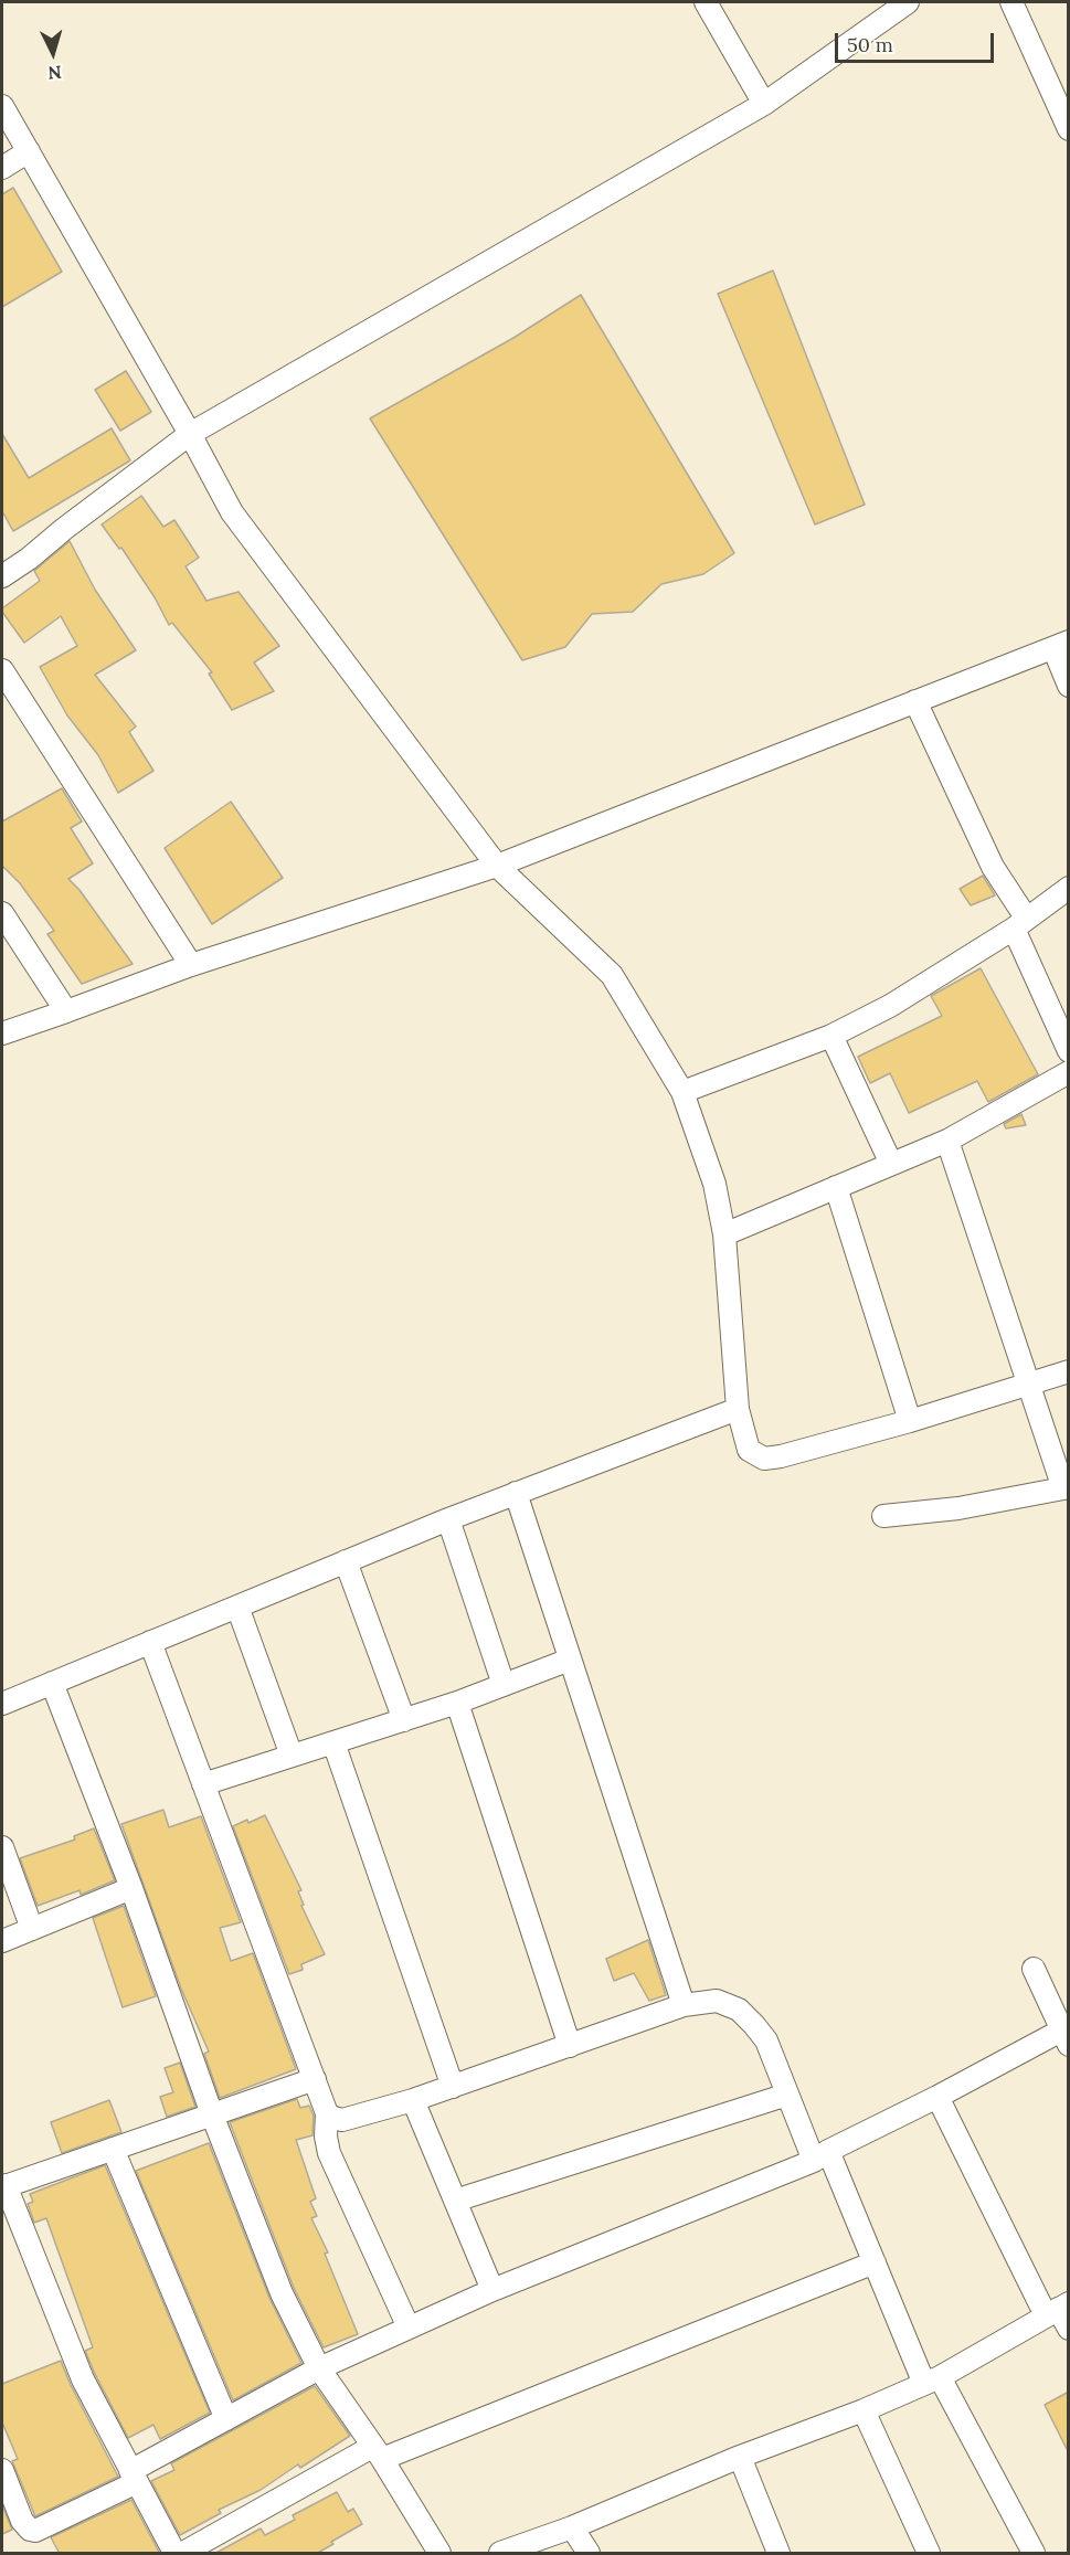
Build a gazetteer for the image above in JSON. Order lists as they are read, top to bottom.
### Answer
{
  "scale_bar": "50 m",
  "north": "bottom"
}
